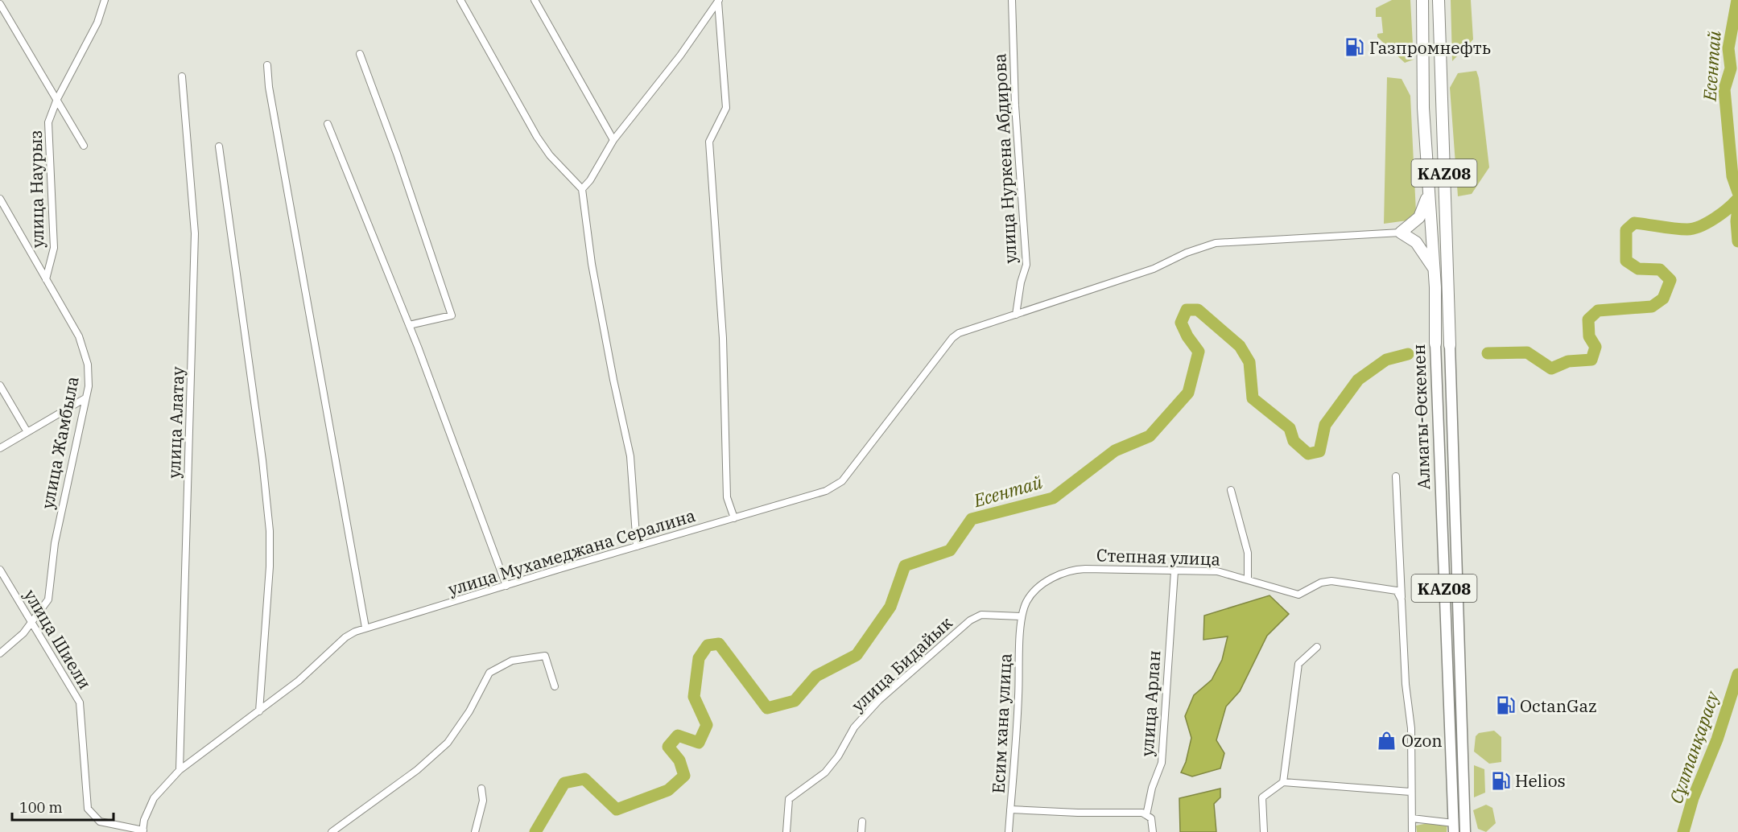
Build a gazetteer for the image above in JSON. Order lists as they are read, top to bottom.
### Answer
{
  "streets": {
    "highway": ["KAZ08", "Алматы-Өскемен"],
    "street": [
      "улица Нуркена Абдирова",
      "улица Наурыз",
      "улица Алатау",
      "улица Жамбыла",
      "улица Мухамеджана Сералина",
      "Степная улица",
      "улица Шиели",
      "улица Бидайык",
      "улица Арлан",
      "Есим хана улица"
    ]
  },
  "crossings": [
    ["улица Нуркена Абдирова", "улица Мухамеджана Сералина"],
    ["улица Наурыз", "улица Жамбыла"],
    ["улица Алатау", "улица Мухамеджана Сералина"],
    ["улица Жамбыла", "улица Шиели"],
    ["улица Мухамеджана Сералина", "улица Шиели"],
    ["Степная улица", "улица Бидайык"],
    ["Степная улица", "улица Арлан"],
    ["Степная улица", "Есим хана улица"],
    ["улица Бидайык", "Есим хана улица"]
  ],
  "water": ["Есентай", "Сұлтанқарасу"],
  "places": {
    "fuel station": ["Газпромнефть", "OctanGaz", "Helios"],
    "shop": ["Ozon"]
  },
  "scale_bar": "100 m"
}
